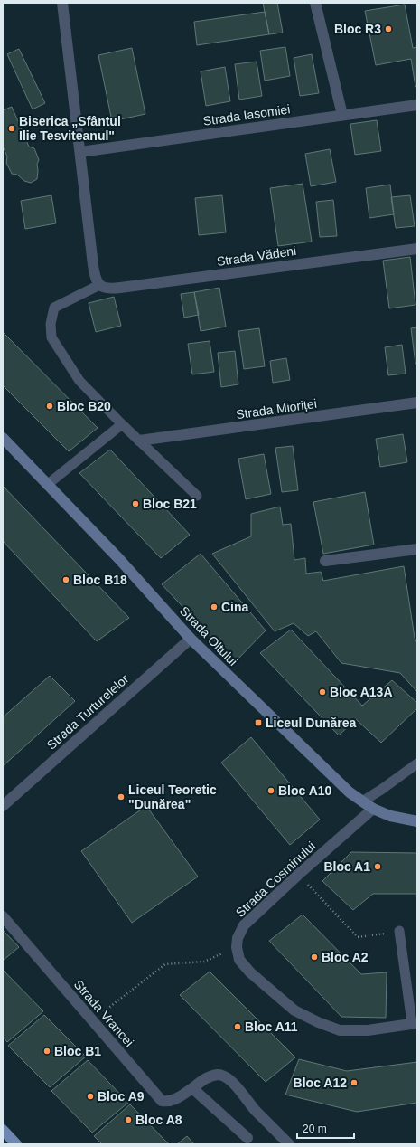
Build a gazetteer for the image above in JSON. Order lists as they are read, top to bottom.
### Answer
{
  "streets": {
    "street": [
      "Strada Iasomiei",
      "Strada Vădeni",
      "Strada Mioriței",
      "Strada Oltului",
      "Strada Turturelelor",
      "Strada Cosminului",
      "Strada Vrancei"
    ]
  },
  "crossings": [
    ["Strada Oltului", "Strada Turturelelor"],
    ["Strada Oltului", "Strada Cosminului"]
  ],
  "places": {
    "other": [
      "Bloc R3",
      "Biserica „Sfântul Ilie Tesviteanul\"",
      "Bloc B20",
      "Bloc B21",
      "Bloc B18",
      "Cina",
      "Bloc A13A",
      "Bloc A10",
      "Liceul Teoretic \"Dunărea\"",
      "Bloc A1",
      "Bloc A2",
      "Bloc A11",
      "Bloc B1",
      "Bloc A12",
      "Bloc A9",
      "Bloc A8"
    ],
    "transit": ["Liceul Dunărea"]
  },
  "scale_bar": "20 m"
}
